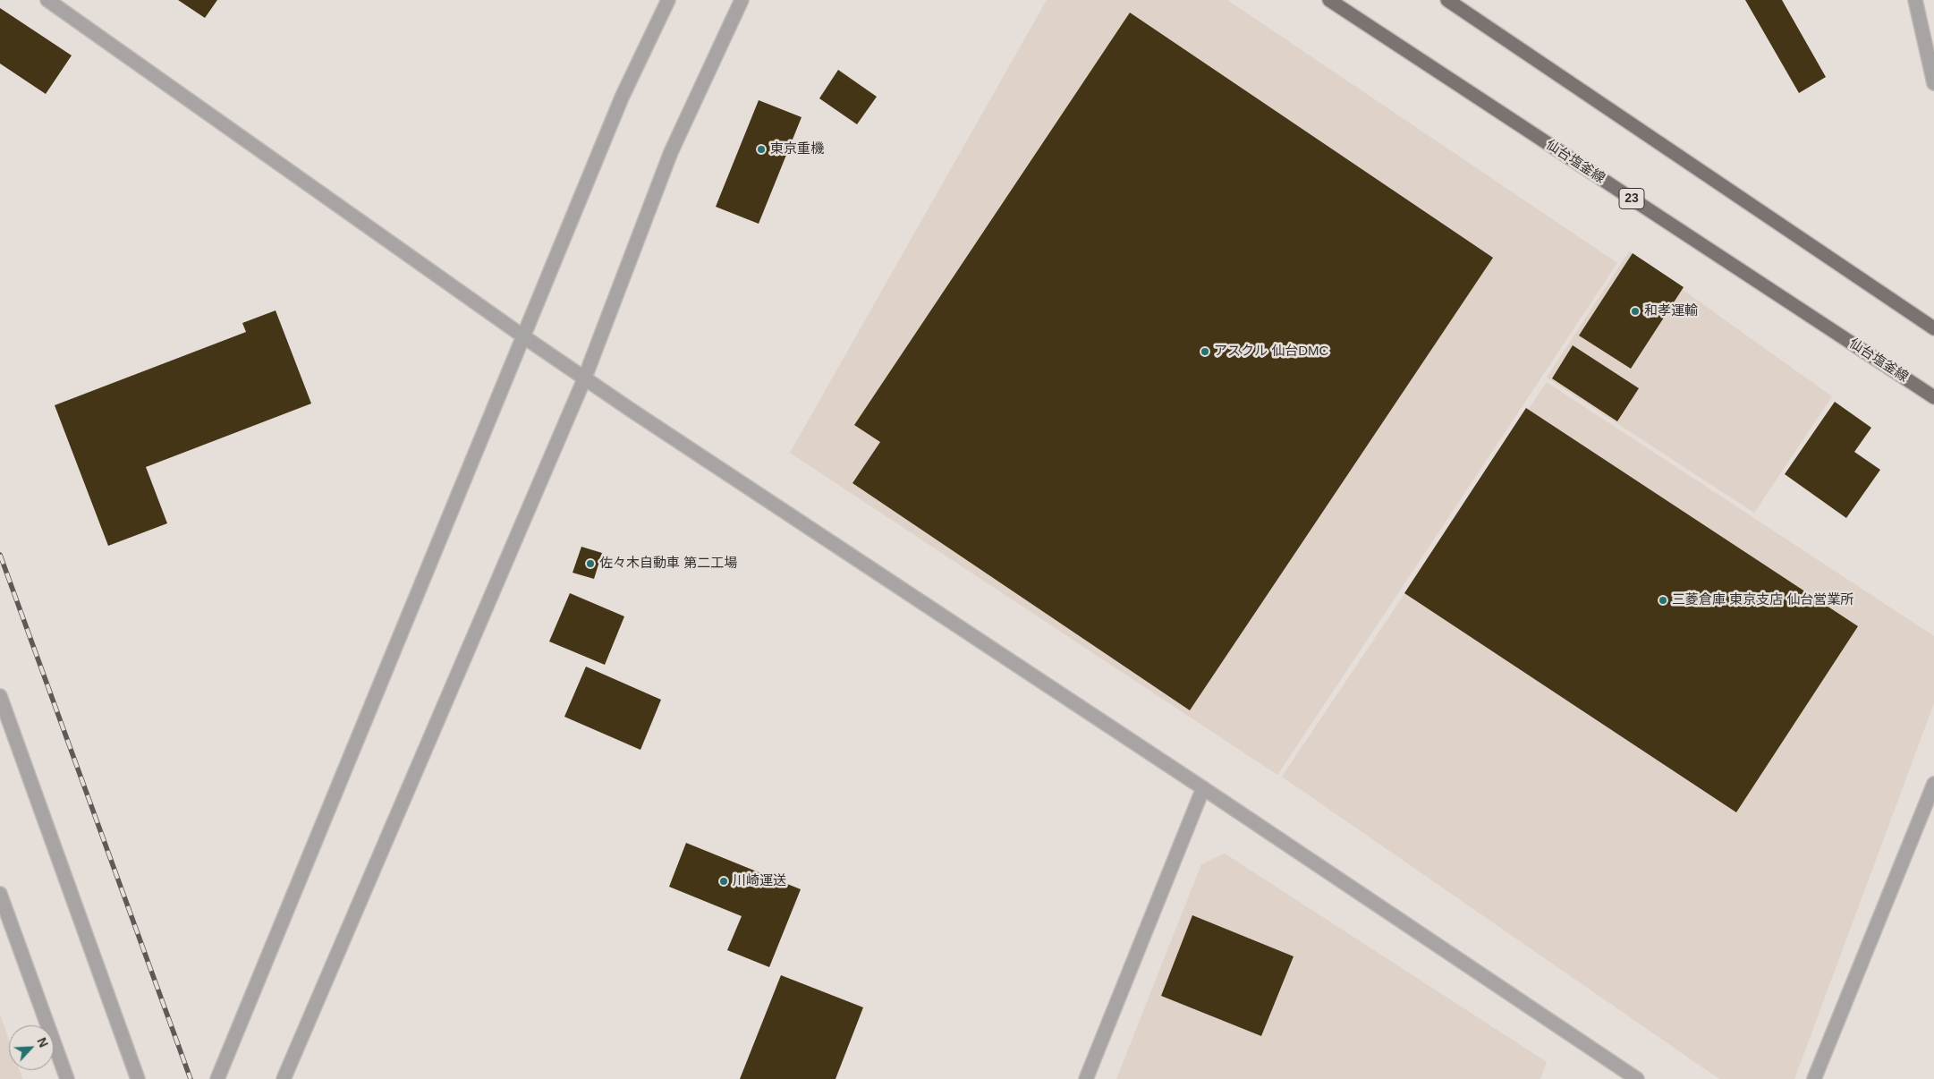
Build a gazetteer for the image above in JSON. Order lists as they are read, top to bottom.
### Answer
{
  "streets": {
    "main road": ["仙台塩釜線", "23"]
  },
  "places": [
    "東京重機",
    "和孝運輸",
    "アスクル 仙台DMC",
    "佐々木自動車 第二工場",
    "三菱倉庫 東京支店 仙台営業所",
    "川崎運送"
  ],
  "north": "top right"
}
